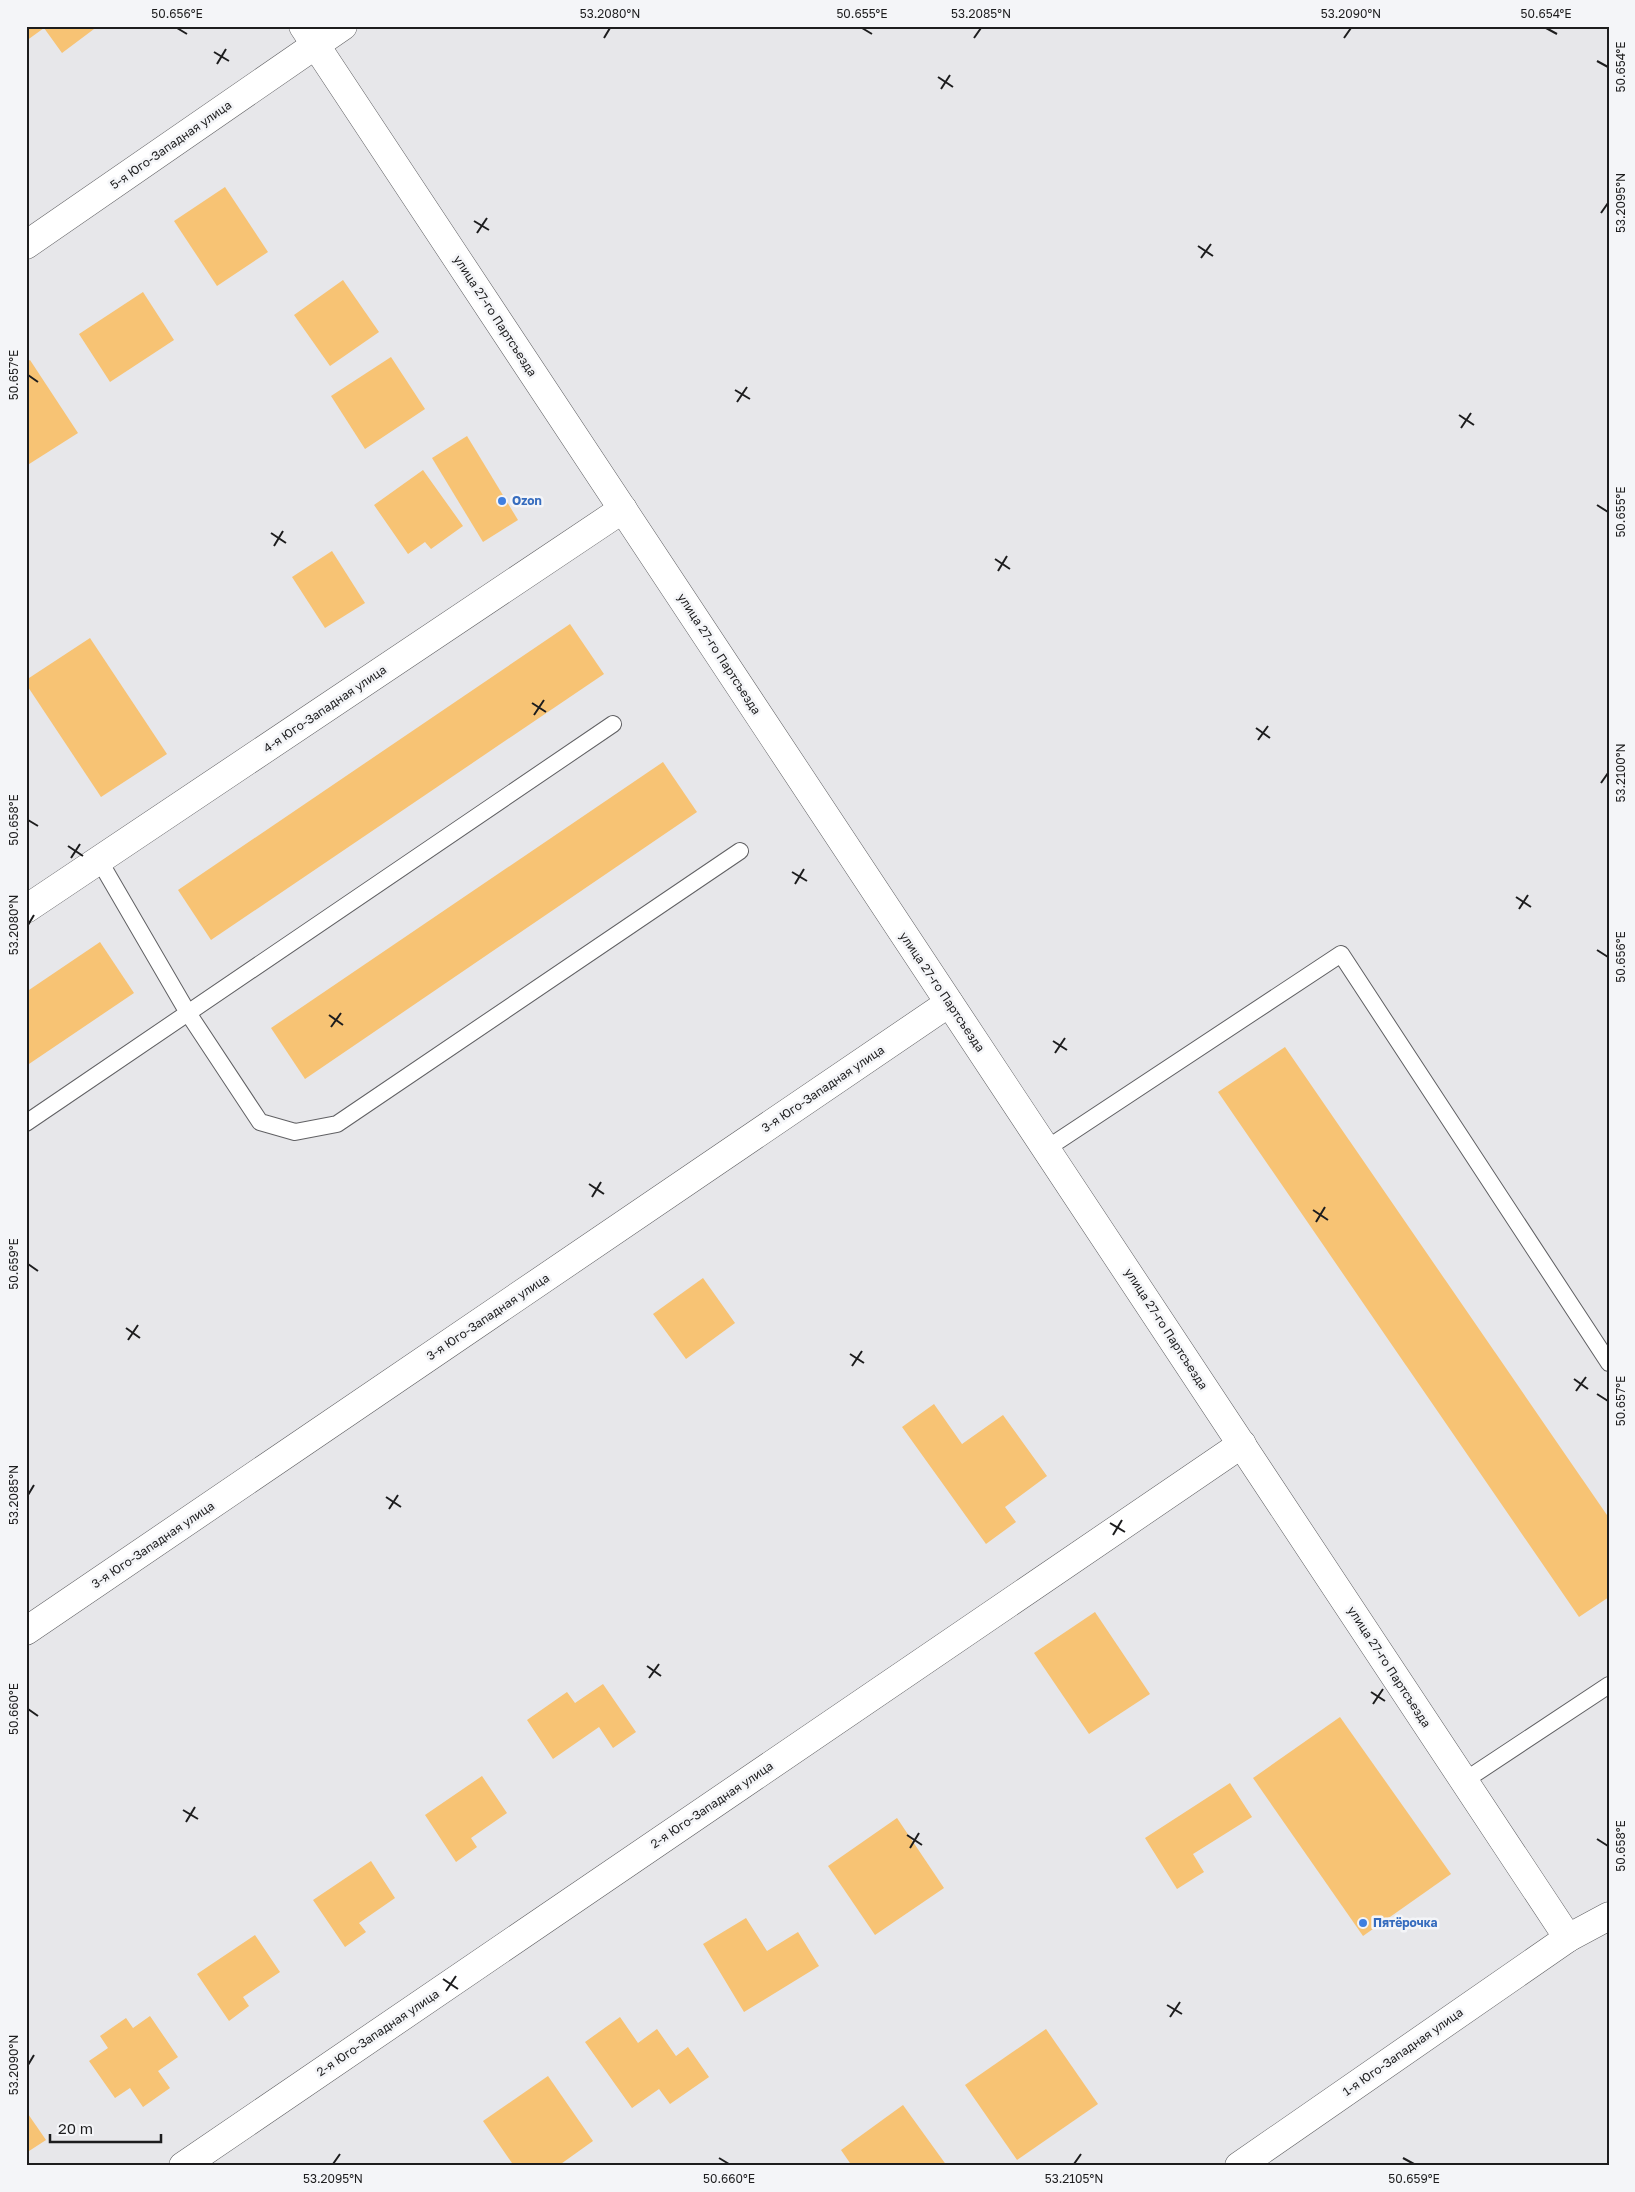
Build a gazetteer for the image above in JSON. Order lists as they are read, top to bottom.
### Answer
{
  "streets": {
    "street": [
      "5-я Юго-Западная улица",
      "улица 27-го Партсъезда",
      "4-я Юго-Западная улица",
      "3-я Юго-Западная улица",
      "2-я Юго-Западная улица",
      "1-я Юго-Западная улица"
    ]
  },
  "crossings": [
    ["5-я Юго-Западная улица", "улица 27-го Партсъезда"],
    ["улица 27-го Партсъезда", "4-я Юго-Западная улица"],
    ["улица 27-го Партсъезда", "3-я Юго-Западная улица"],
    ["улица 27-го Партсъезда", "2-я Юго-Западная улица"],
    ["улица 27-го Партсъезда", "1-я Юго-Западная улица"]
  ],
  "places": ["Ozon", "Пятёрочка"],
  "scale_bar": "20 m",
  "coordinates": [
    "50.656°E",
    "53.2080°N",
    "50.655°E",
    "53.2085°N",
    "53.2090°N",
    "50.654°E",
    "53.2095°N",
    "50.657°E",
    "53.2100°N",
    "50.658°E",
    "50.659°E",
    "50.660°E",
    "53.2105°N"
  ]
}
